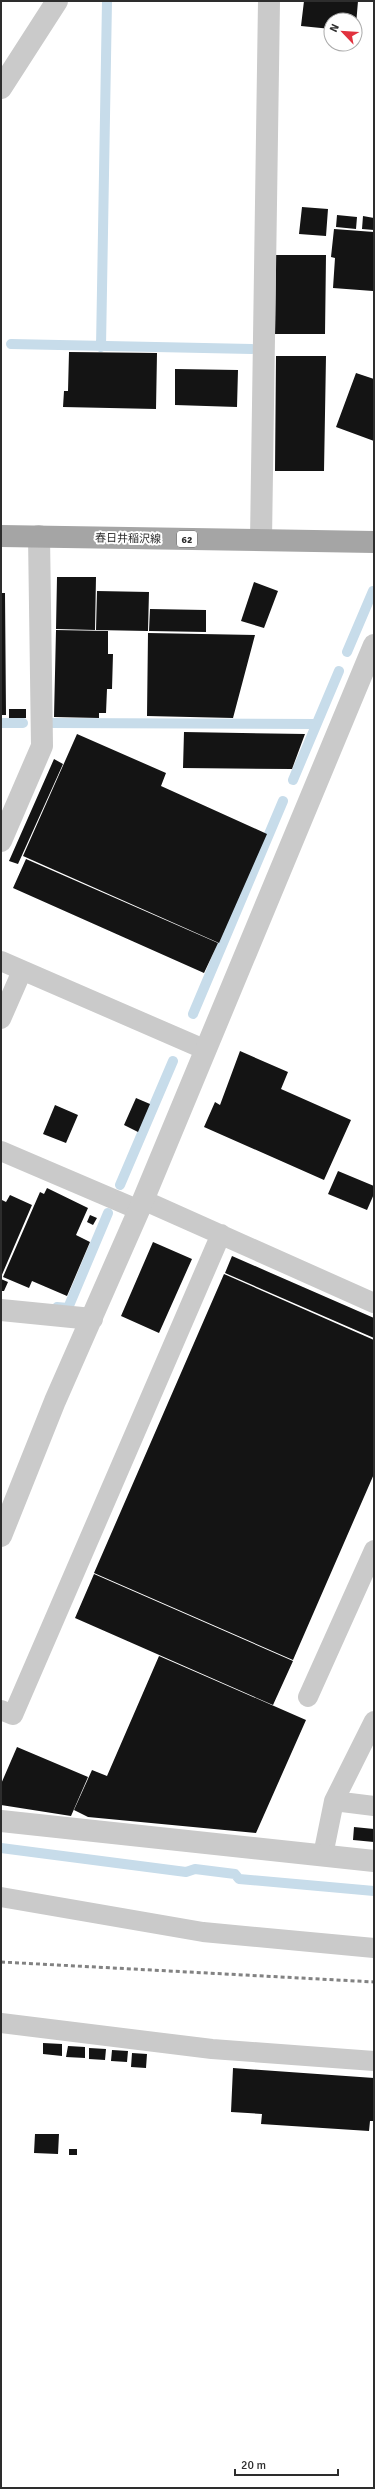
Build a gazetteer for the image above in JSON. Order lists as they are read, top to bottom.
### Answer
{
  "streets": {
    "main road": ["春日井稲沢線", "62"]
  },
  "scale_bar": "20 m",
  "north": "top left"
}
